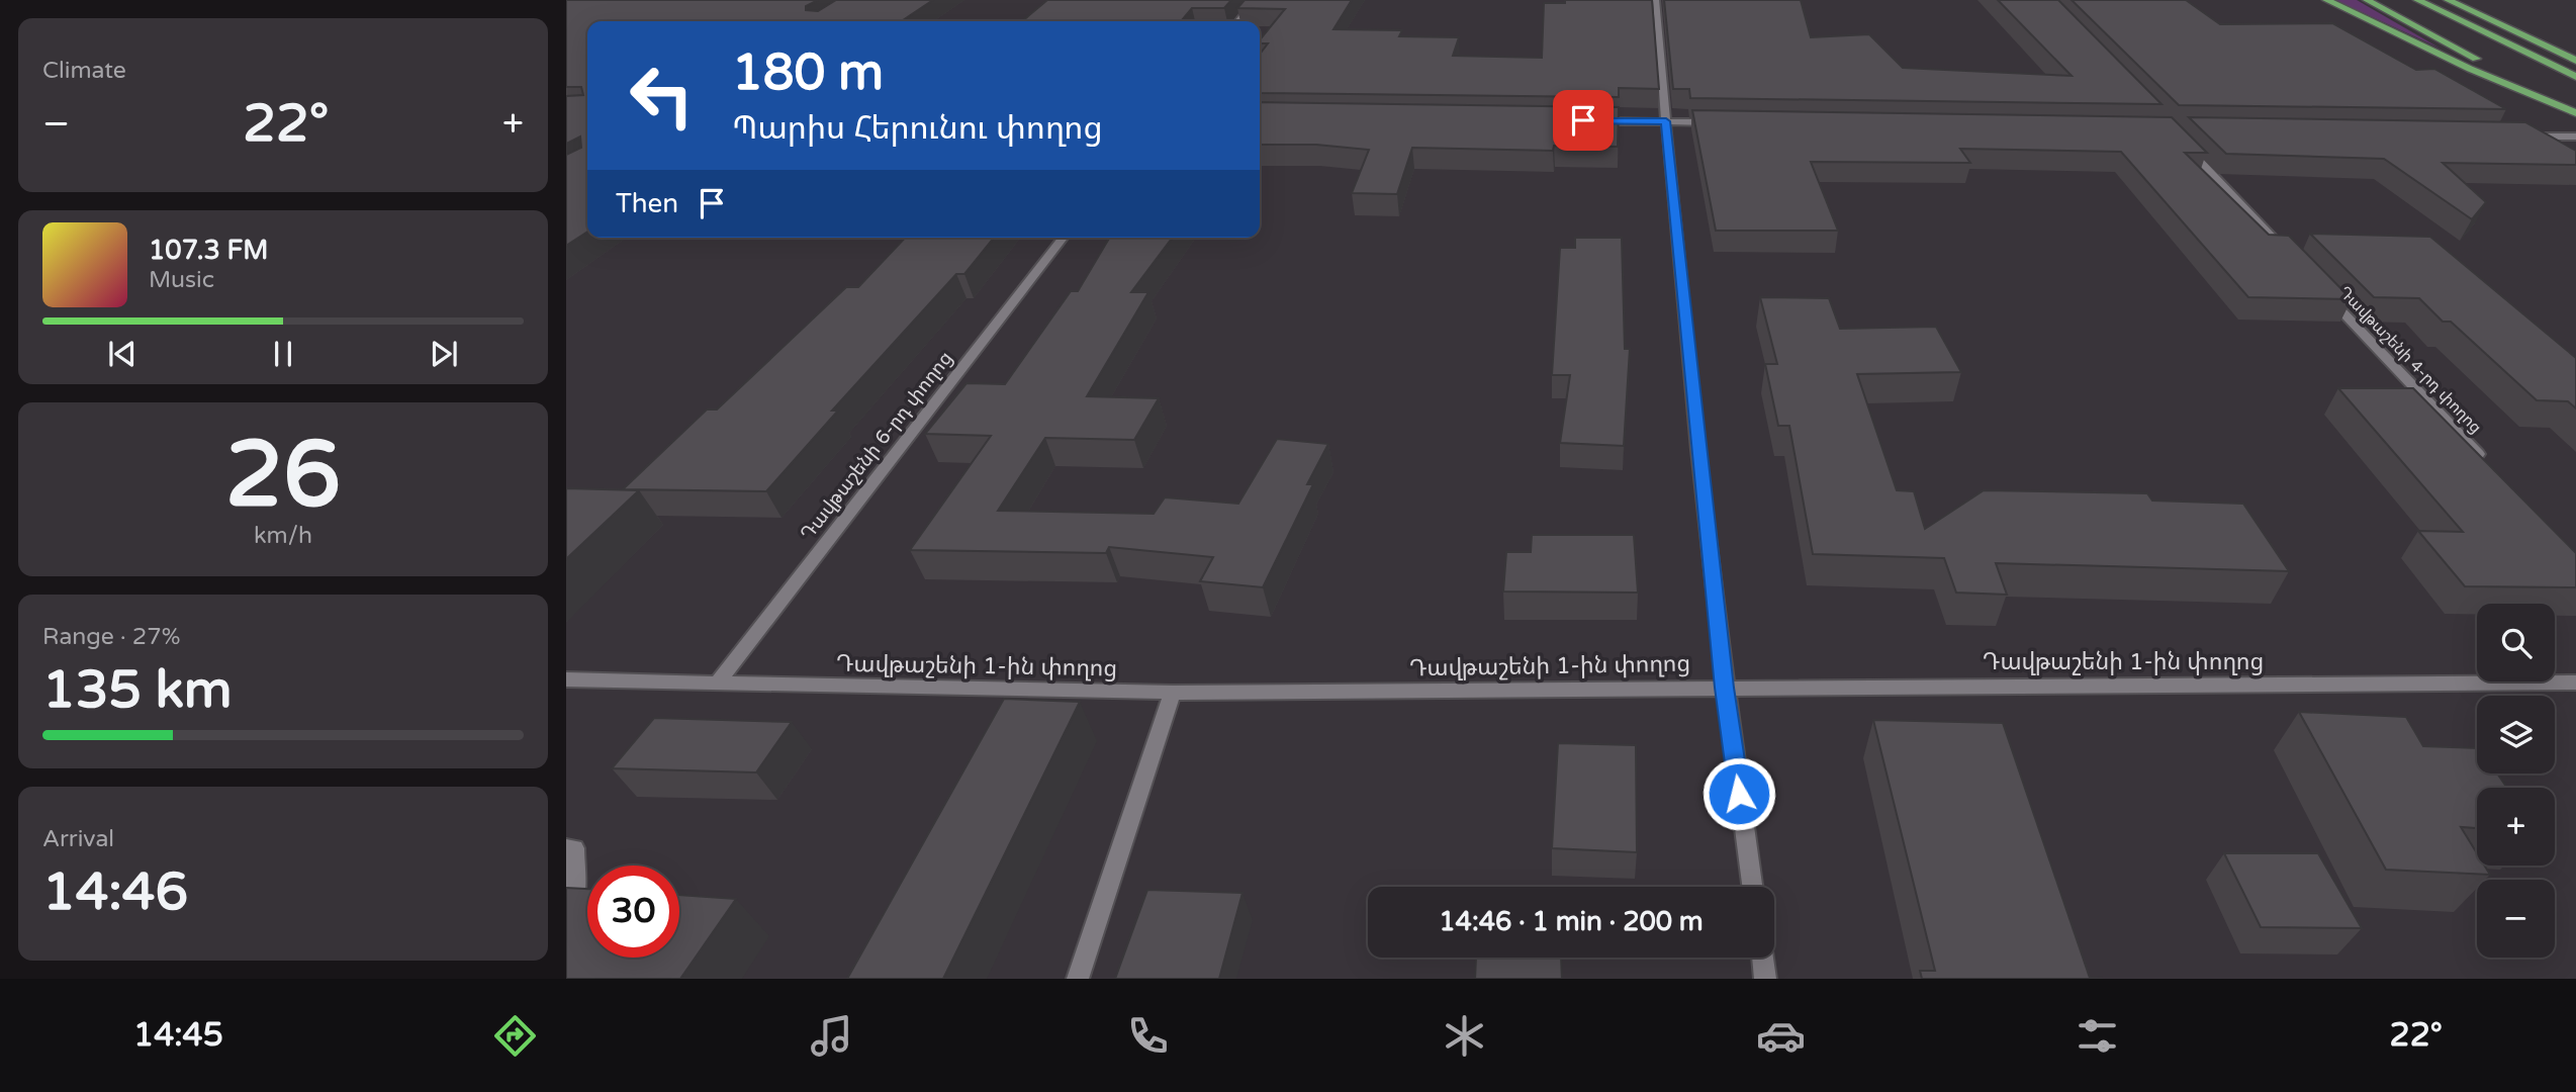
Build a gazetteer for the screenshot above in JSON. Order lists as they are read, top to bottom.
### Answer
{
  "streets": {
    "street": ["Դավթաշենի 4-րդ փողոց", "Դավթաշենի 6-րդ փողոց", "Դավթաշենի 1-ին փողոց"]
  },
  "crossings": [
    ["Դավթաշենի 6-րդ փողոց", "Դավթաշենի 1-ին փողոց"]
  ],
  "page": {
    "tile": [
      "Climate",
      ["26", "km/h"],
      ["Range · 27%", "135 km"],
      ["Arrival", "14:46"]
    ],
    "turn": ["180 m", "Պարիս Հերունու փողոց"],
    "heat": ["−", "22°", "+"],
    "then": "Then",
    "song": ["107.3 FM", "Music"],
    "map_buttons": ["+", "−"],
    "limit": "30",
    "trip": "14:46 · 1 min · 200 m",
    "tabs": ["14:45", "22°"]
  }
}
